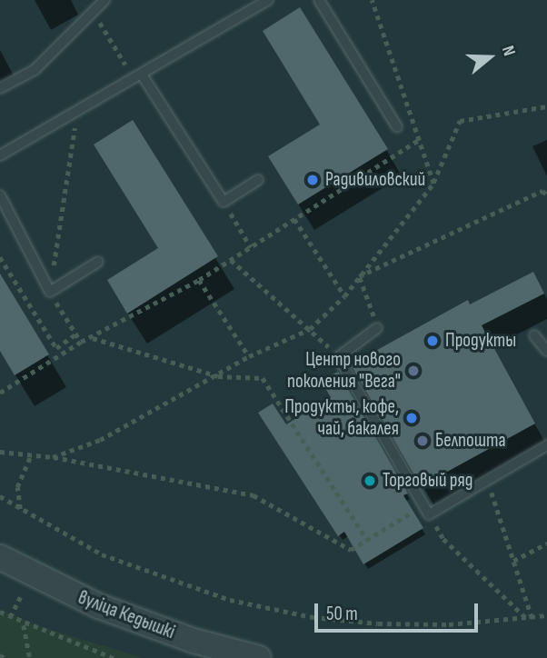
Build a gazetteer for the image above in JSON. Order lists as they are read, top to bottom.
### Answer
{
  "streets": {
    "street": ["вуліца Кедышкі"]
  },
  "places": [
    "Радивиловский",
    "Продукты",
    "Центр нового поколения \"Вега\"",
    "Продукты, кофе, чай, бакалея",
    "Белпошта",
    "Торговый ряд"
  ],
  "scale_bar": "50 m",
  "north": "right"
}
